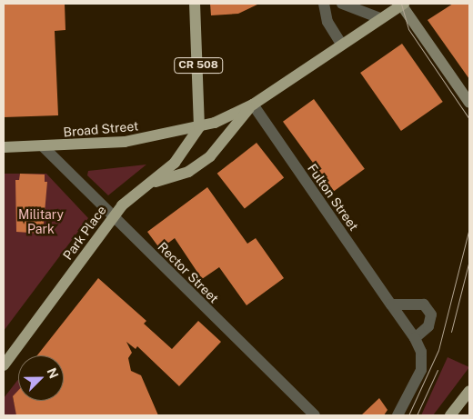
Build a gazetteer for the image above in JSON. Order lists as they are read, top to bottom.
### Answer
{
  "streets": {
    "main road": ["CR 508", "Broad Street", "Park Place"],
    "street": ["Fulton Street", "Rector Street"]
  },
  "crossings": [
    ["CR 508", "Broad Street"],
    ["CR 508", "Park Place"],
    ["Broad Street", "Fulton Street"],
    ["Broad Street", "Park Place"],
    ["Broad Street", "Rector Street"],
    ["Park Place", "Rector Street"]
  ],
  "parks": ["Military Park"],
  "north": "top right"
}
